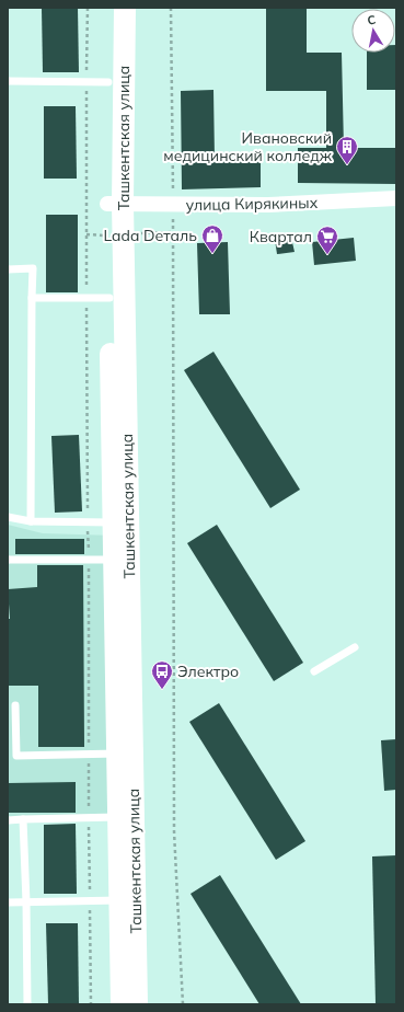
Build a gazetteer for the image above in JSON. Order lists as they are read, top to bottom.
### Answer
{
  "streets": {
    "main road": ["Ташкентская улица"],
    "street": ["улица Кирякиных"]
  },
  "crossings": [
    ["Ташкентская улица", "улица Кирякиных"]
  ],
  "places": {
    "building": ["Ивановский медицинский колледж"],
    "shop": ["Lada Dеталь"],
    "supermarket": ["Квартал"],
    "bus stop": ["Электро"]
  },
  "north": "top"
}
